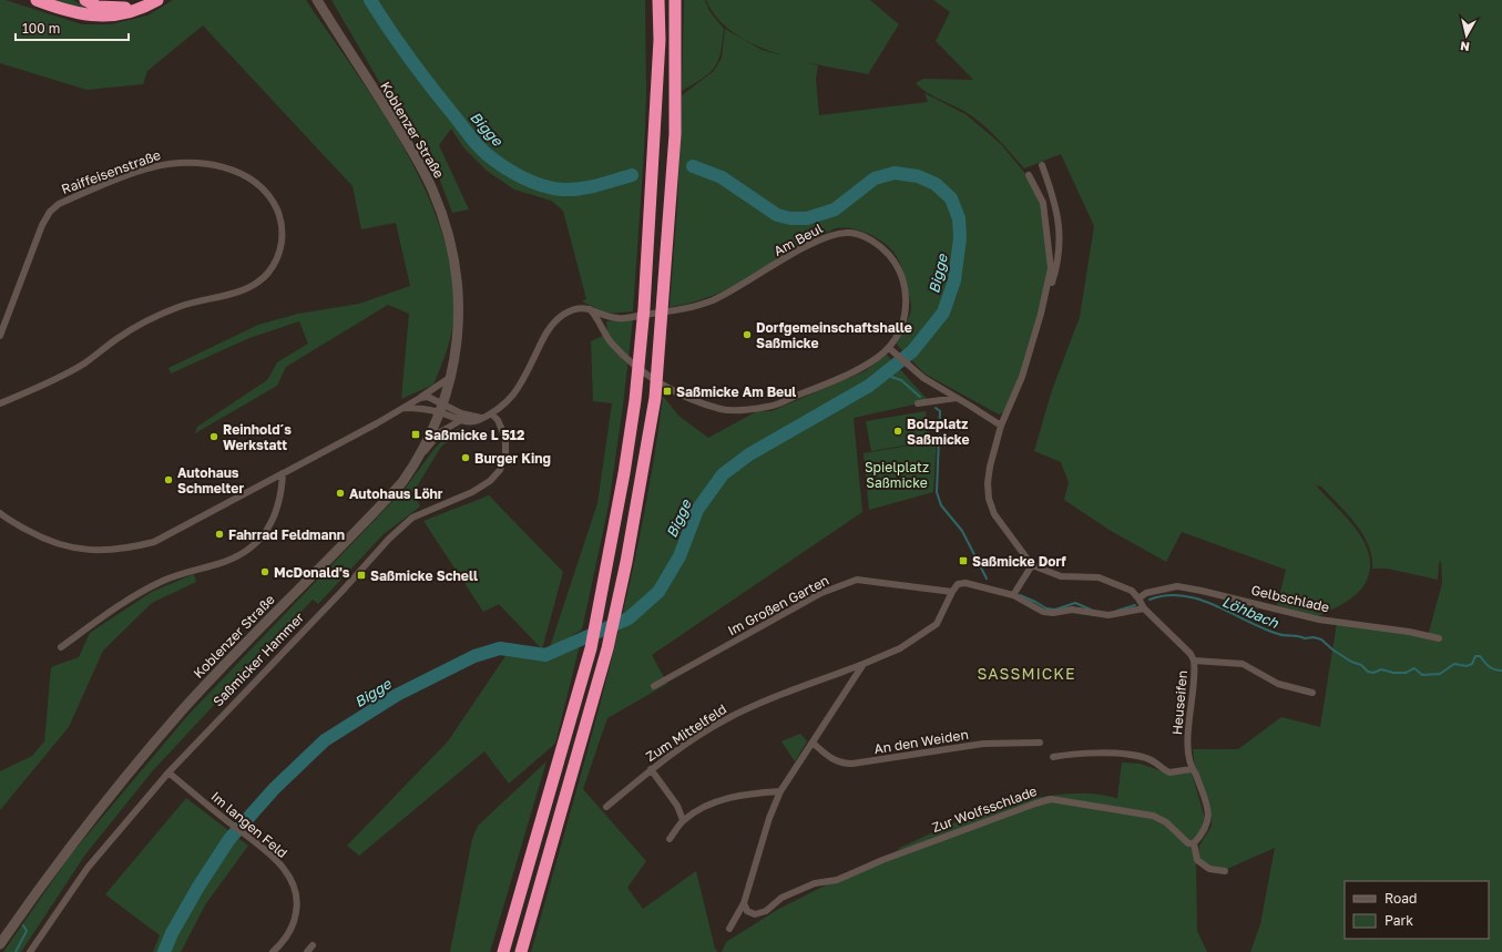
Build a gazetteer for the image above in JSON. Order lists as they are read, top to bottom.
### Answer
{
  "streets": {
    "main road": ["Koblenzer Straße"],
    "street": [
      "Raiffeisenstraße",
      "Am Beul",
      "Gelbschlade",
      "Im Großen Garten",
      "Saßmicker Hammer",
      "Heuseifen",
      "Zum Mittelfeld",
      "An den Weiden",
      "Zur Wolfsschlade",
      "Im langen Feld"
    ]
  },
  "crossings": [
    ["Saßmicker Hammer", "Im langen Feld"],
    ["Heuseifen", "Zur Wolfsschlade"]
  ],
  "districts": ["SASSMICKE"],
  "water": ["Bigge", "Löhbach"],
  "parks": ["Spielplatz Saßmicke"],
  "places": {
    "other": [
      "Dorfgemeinschaftshalle Saßmicke",
      "Bolzplatz Saßmicke",
      "Reinhold´s Werkstatt",
      "Burger King",
      "Autohaus Schmelter",
      "Autohaus Löhr",
      "Fahrrad Feldmann",
      "McDonald's"
    ],
    "transit": [
      "Saßmicke Am Beul",
      "Saßmicke L 512",
      "Saßmicke Dorf",
      "Saßmicke Schell"
    ]
  },
  "legend": ["Road", "Park"],
  "scale_bar": "100 m",
  "north": "bottom"
}
